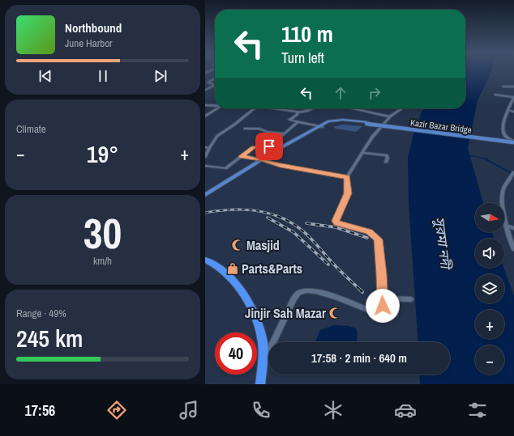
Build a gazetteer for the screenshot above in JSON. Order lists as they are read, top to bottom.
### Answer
{
  "streets": {
    "main road": ["Kazir Bazar Bridge"]
  },
  "water": ["সুরমা নদী"],
  "places": {
    "mosque": ["Masjid", "Jinjir Sah Mazar"],
    "shop": ["Parts&Parts"]
  },
  "north": "right",
  "page": {
    "turn": ["110 m", "Turn left"],
    "song": ["Northbound", "June Harbor"],
    "tile": [
      "Climate",
      ["30", "km/h"],
      ["Range · 49%", "245 km"]
    ],
    "heat": ["−", "19°", "+"],
    "map_buttons": ["+", "−"],
    "limit": "40",
    "trip": "17:58 · 2 min · 640 m",
    "tabs": "17:56"
  }
}
